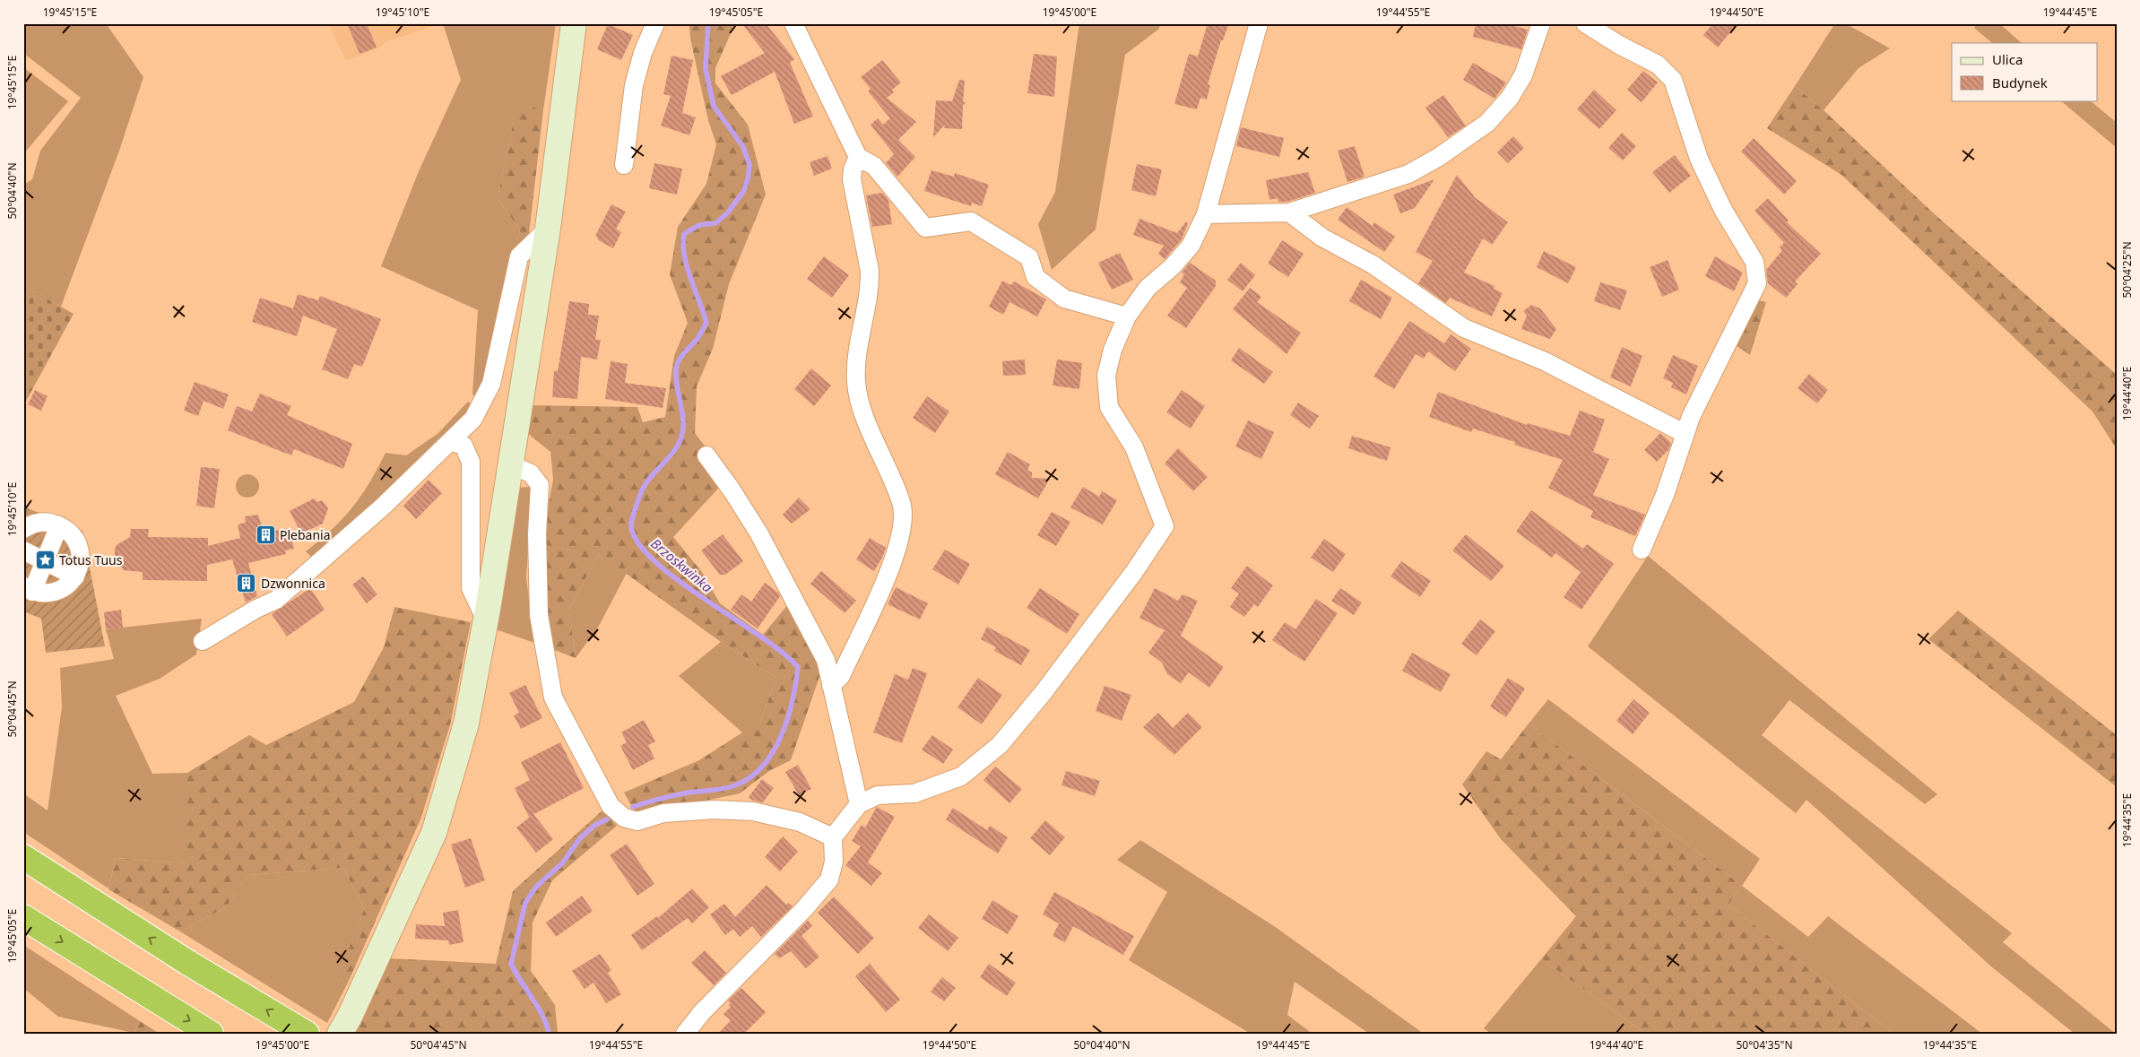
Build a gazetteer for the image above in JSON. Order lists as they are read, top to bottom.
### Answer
{
  "water": ["Brzoskwinka"],
  "places": {
    "building": ["Plebania", "Dzwonnica"],
    "place": ["Totus Tuus"]
  },
  "legend": ["Ulica", "Budynek"],
  "coordinates": [
    "19°45'15\"E",
    "19°45'10\"E",
    "19°45'05\"E",
    "19°45'00\"E",
    "19°44'55\"E",
    "19°44'50\"E",
    "19°44'45\"E",
    "50°04'40\"N",
    "50°04'25\"N",
    "19°44'40\"E",
    "50°04'45\"N",
    "19°44'35\"E",
    "50°04'35\"N"
  ]
}
